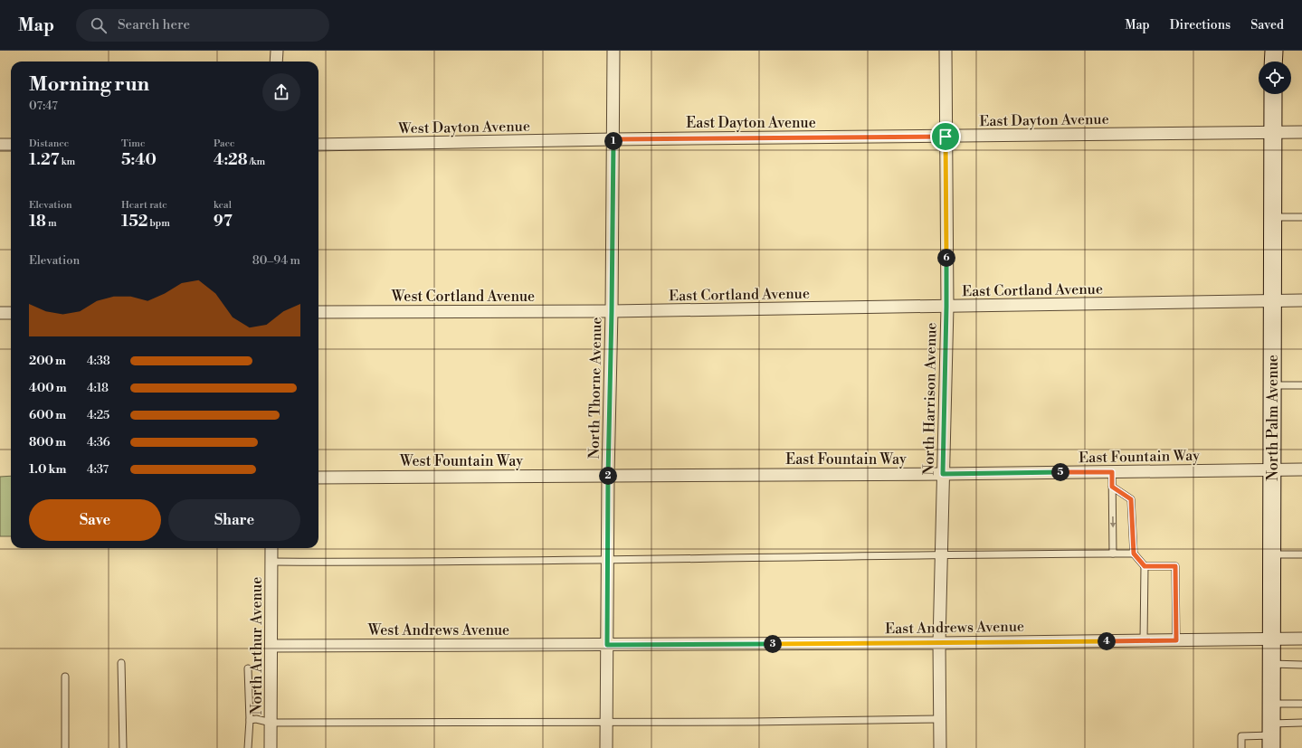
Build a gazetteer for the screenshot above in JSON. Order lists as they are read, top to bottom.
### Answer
{
  "streets": {
    "main road": ["North Palm Avenue"],
    "street": [
      "East Dayton Avenue",
      "West Dayton Avenue",
      "East Cortland Avenue",
      "West Cortland Avenue",
      "North Thorne Avenue",
      "North Harrison Avenue",
      "East Fountain Way",
      "West Fountain Way",
      "East Andrews Avenue",
      "West Andrews Avenue",
      "North Arthur Avenue"
    ]
  },
  "crossings": [
    ["East Dayton Avenue", "West Dayton Avenue"],
    ["East Dayton Avenue", "North Thorne Avenue"],
    ["East Dayton Avenue", "North Harrison Avenue"],
    ["East Dayton Avenue", "North Palm Avenue"],
    ["West Dayton Avenue", "North Thorne Avenue"],
    ["East Cortland Avenue", "West Cortland Avenue"],
    ["East Cortland Avenue", "North Thorne Avenue"],
    ["East Cortland Avenue", "North Harrison Avenue"],
    ["East Cortland Avenue", "North Palm Avenue"],
    ["West Cortland Avenue", "North Thorne Avenue"],
    ["North Thorne Avenue", "East Fountain Way"],
    ["North Thorne Avenue", "West Fountain Way"],
    ["North Thorne Avenue", "East Andrews Avenue"],
    ["North Thorne Avenue", "West Andrews Avenue"],
    ["North Harrison Avenue", "East Fountain Way"],
    ["North Harrison Avenue", "East Andrews Avenue"],
    ["North Palm Avenue", "East Fountain Way"],
    ["North Palm Avenue", "East Andrews Avenue"],
    ["East Fountain Way", "West Fountain Way"],
    ["East Andrews Avenue", "West Andrews Avenue"],
    ["West Andrews Avenue", "North Arthur Avenue"]
  ],
  "page": {
    "header": "Map",
    "search": "Search here",
    "nav": ["Map", "Directions", "Saved"],
    "heading": ["Morning run", "07:47"],
    "stats": [
      ["Distance", "1.27 km"],
      ["Time", "5:40"],
      ["Pace", "4:28 /km"],
      ["Elevation", "18 m"],
      ["Heart rate", "152 bpm"],
      ["kcal", "97"]
    ],
    "pins": [
      "1",
      "6",
      "5",
      "2",
      "4",
      "3"
    ],
    "chart": ["Elevation", "80–94 m"],
    "list": [
      {
        "name": "200 m",
        "note": "4:38"
      },
      {
        "name": "400 m",
        "note": "4:18"
      },
      {
        "name": "600 m",
        "note": "4:25"
      },
      {
        "name": "800 m",
        "note": "4:36"
      },
      {
        "name": "1.0 km",
        "note": "4:37"
      }
    ],
    "buttons": ["Save", "Share"]
  }
}
